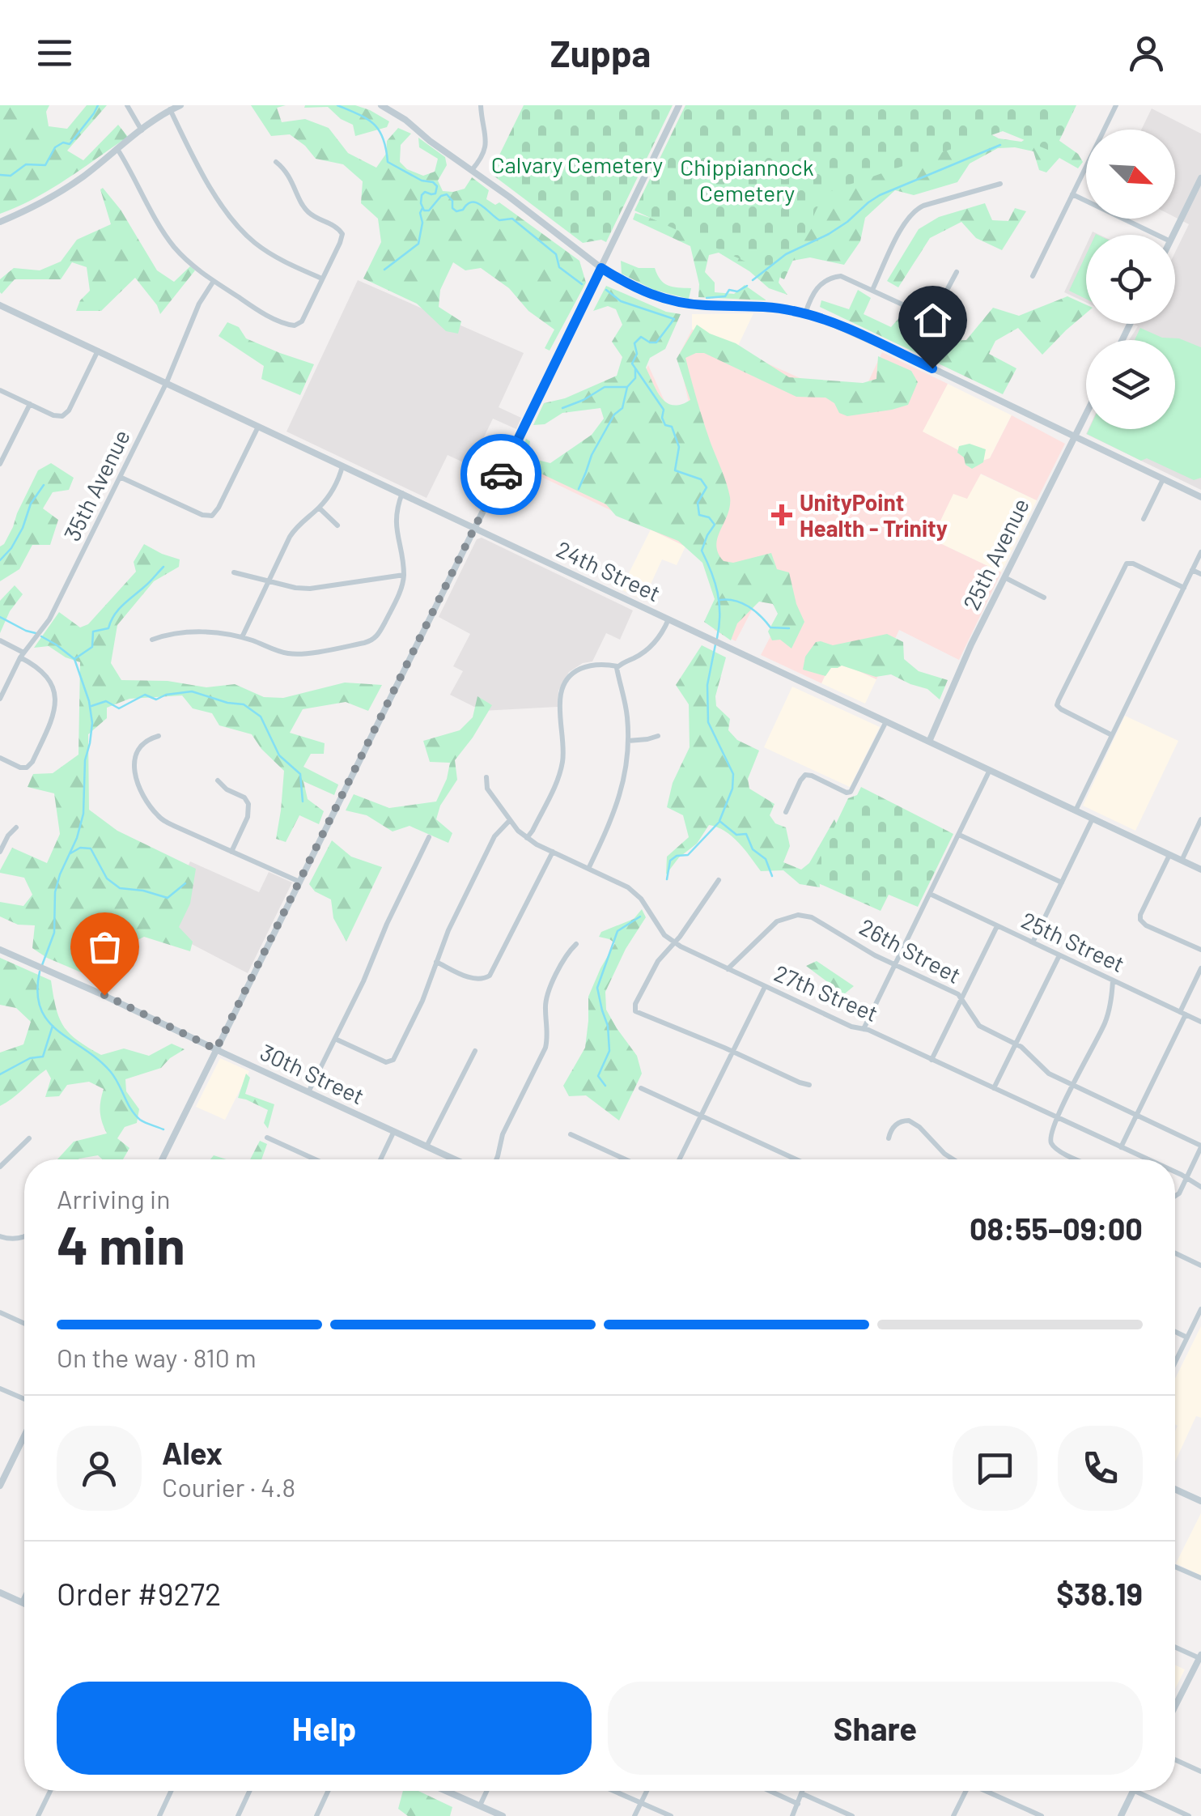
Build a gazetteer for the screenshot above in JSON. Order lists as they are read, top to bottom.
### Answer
{
  "streets": {
    "street": [
      "35th Avenue",
      "25th Avenue",
      "24th Street",
      "25th Street",
      "26th Street",
      "27th Street",
      "30th Street"
    ]
  },
  "crossings": [
    ["35th Avenue", "24th Street"],
    ["25th Avenue", "24th Street"],
    ["26th Street", "27th Street"]
  ],
  "parks": ["Calvary Cemetery", "Chippiannock Cemetery"],
  "places": {
    "health": ["UnityPoint Health - Trinity"]
  },
  "north": "bottom right",
  "page": {
    "header": "Zuppa",
    "heading": ["4 min", "Arriving in", "08:55–09:00"],
    "panel": [
      "Alex",
      "Courier · 4.8",
      "Order #9272",
      "$38.19"
    ],
    "bar": "On the way · 810 m",
    "buttons": ["Help", "Share"]
  }
}
